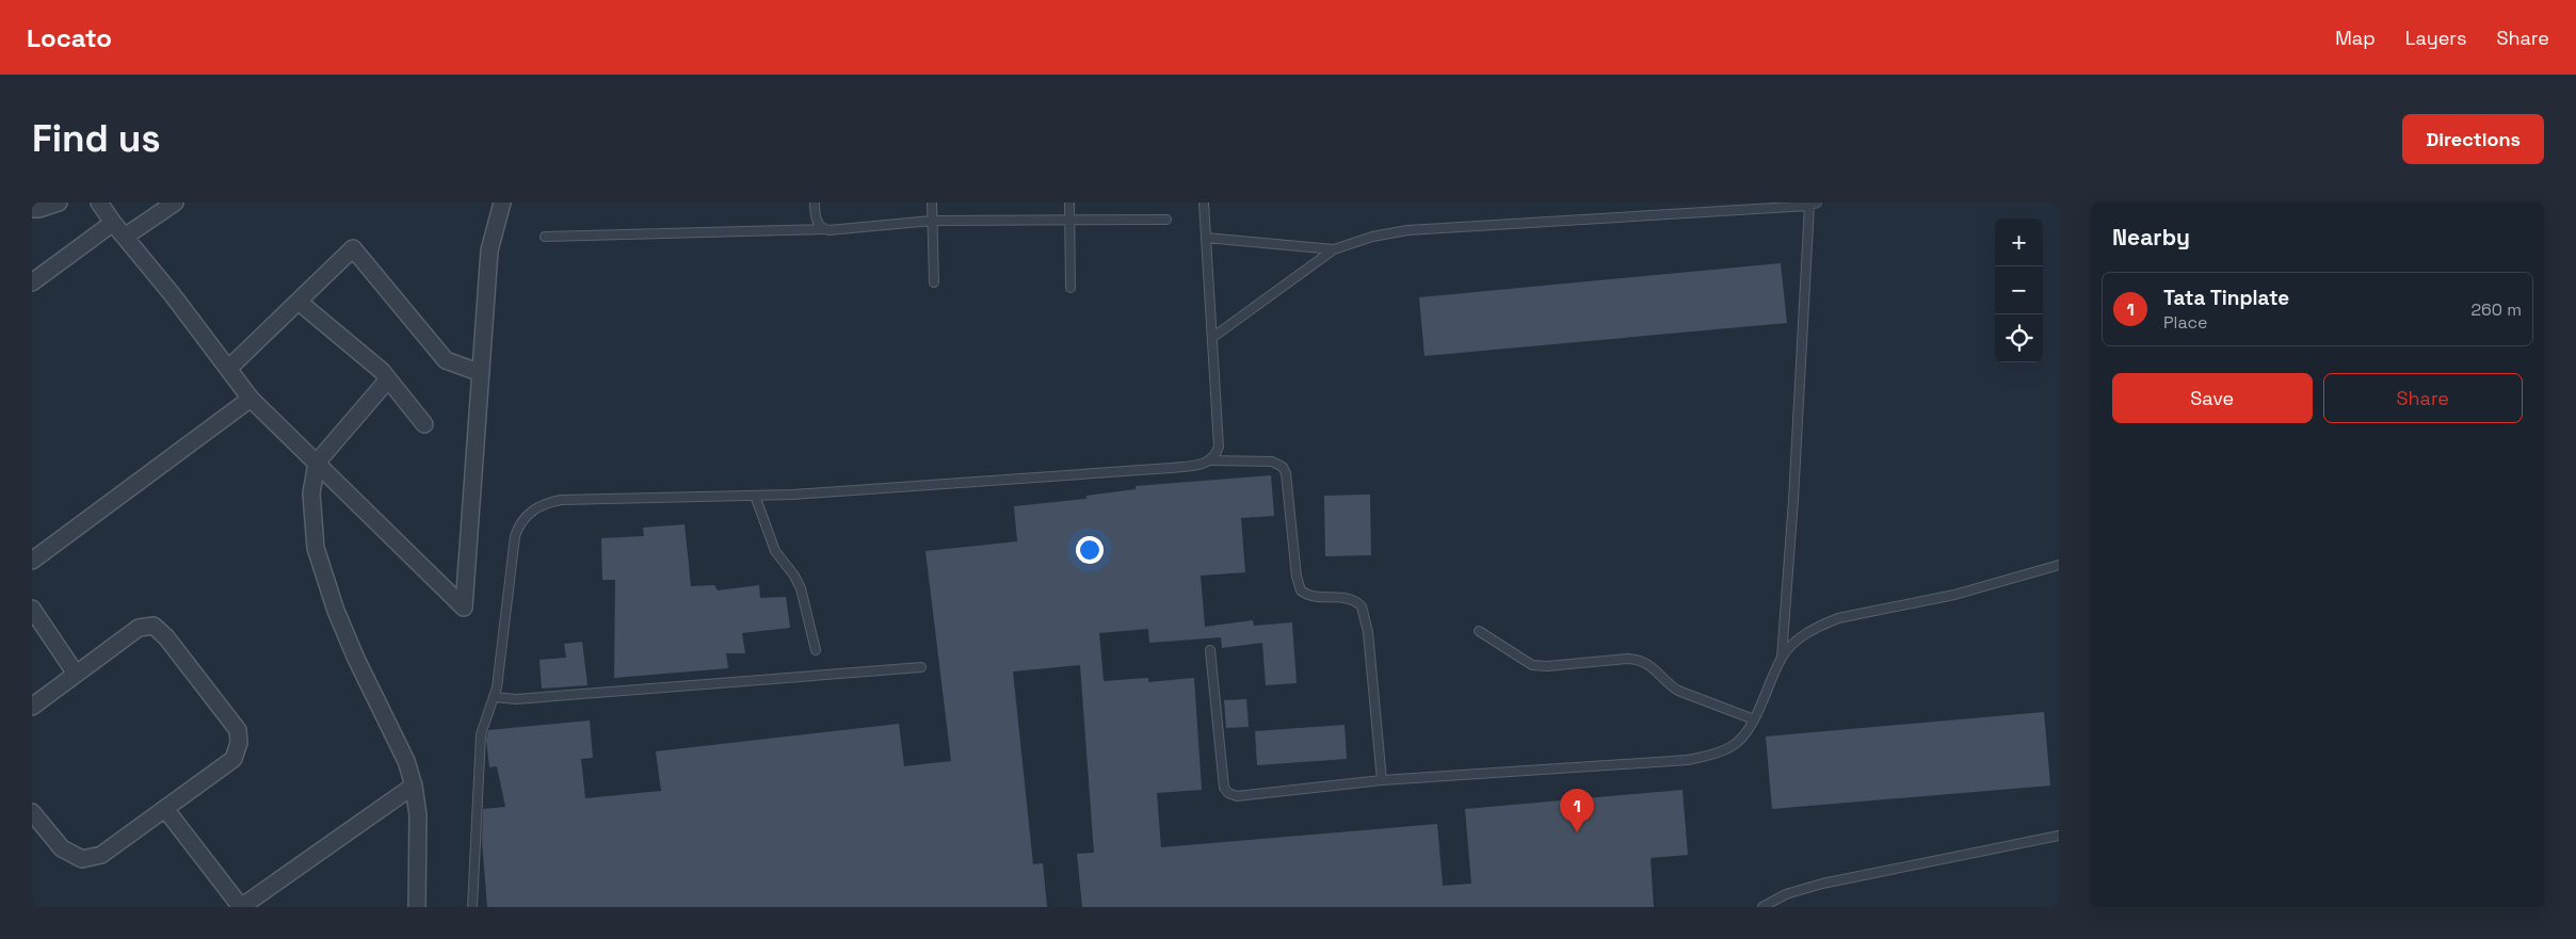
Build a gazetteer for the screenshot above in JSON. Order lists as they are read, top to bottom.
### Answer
{
  "page": {
    "header": "Locato",
    "nav": ["Map", "Layers", "Share"],
    "buttons": [
      "Directions",
      ["Save", "Share"]
    ],
    "title": "Find us",
    "heading": "Nearby",
    "map_buttons": ["+", "−"],
    "list": [
      {
        "mark": "1",
        "name": "Tata Tinplate",
        "note": "Place",
        "value": "260 m"
      }
    ],
    "pins": "1"
  }
}
